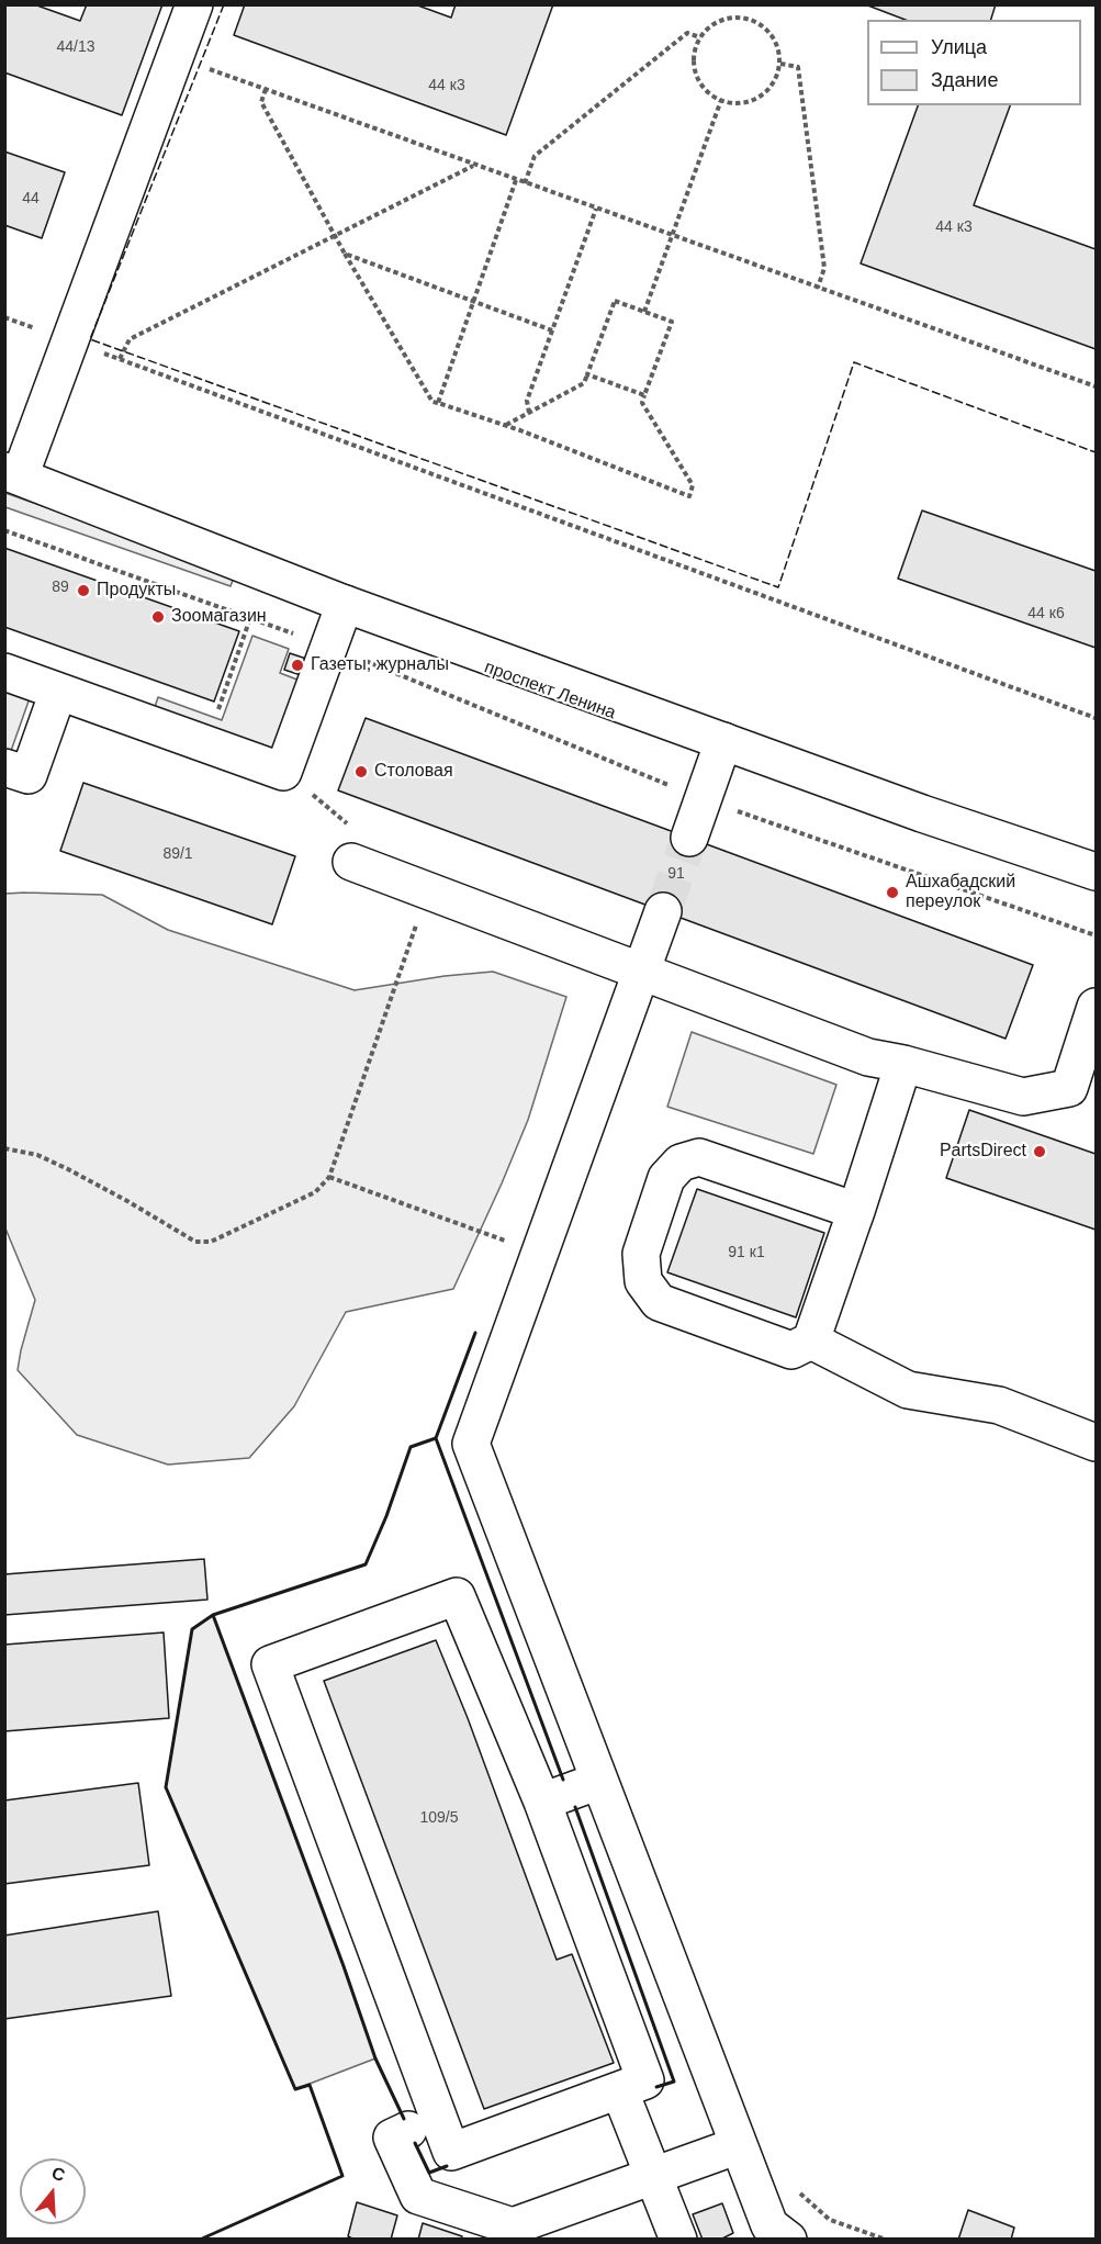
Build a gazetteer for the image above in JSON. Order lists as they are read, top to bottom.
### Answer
{
  "places": [
    "Продукты",
    "Зоомагазин",
    "Газеты, журналы",
    "Столовая",
    "Ашхабадский переулок",
    "PartsDirect"
  ],
  "house_numbers": [
    "44/13",
    "44 к3",
    "44",
    "44 к3",
    "89",
    "44 к6",
    "89/1",
    "91",
    "91 к1",
    "109/5"
  ],
  "legend": ["Улица", "Здание"],
  "north": "top"
}
